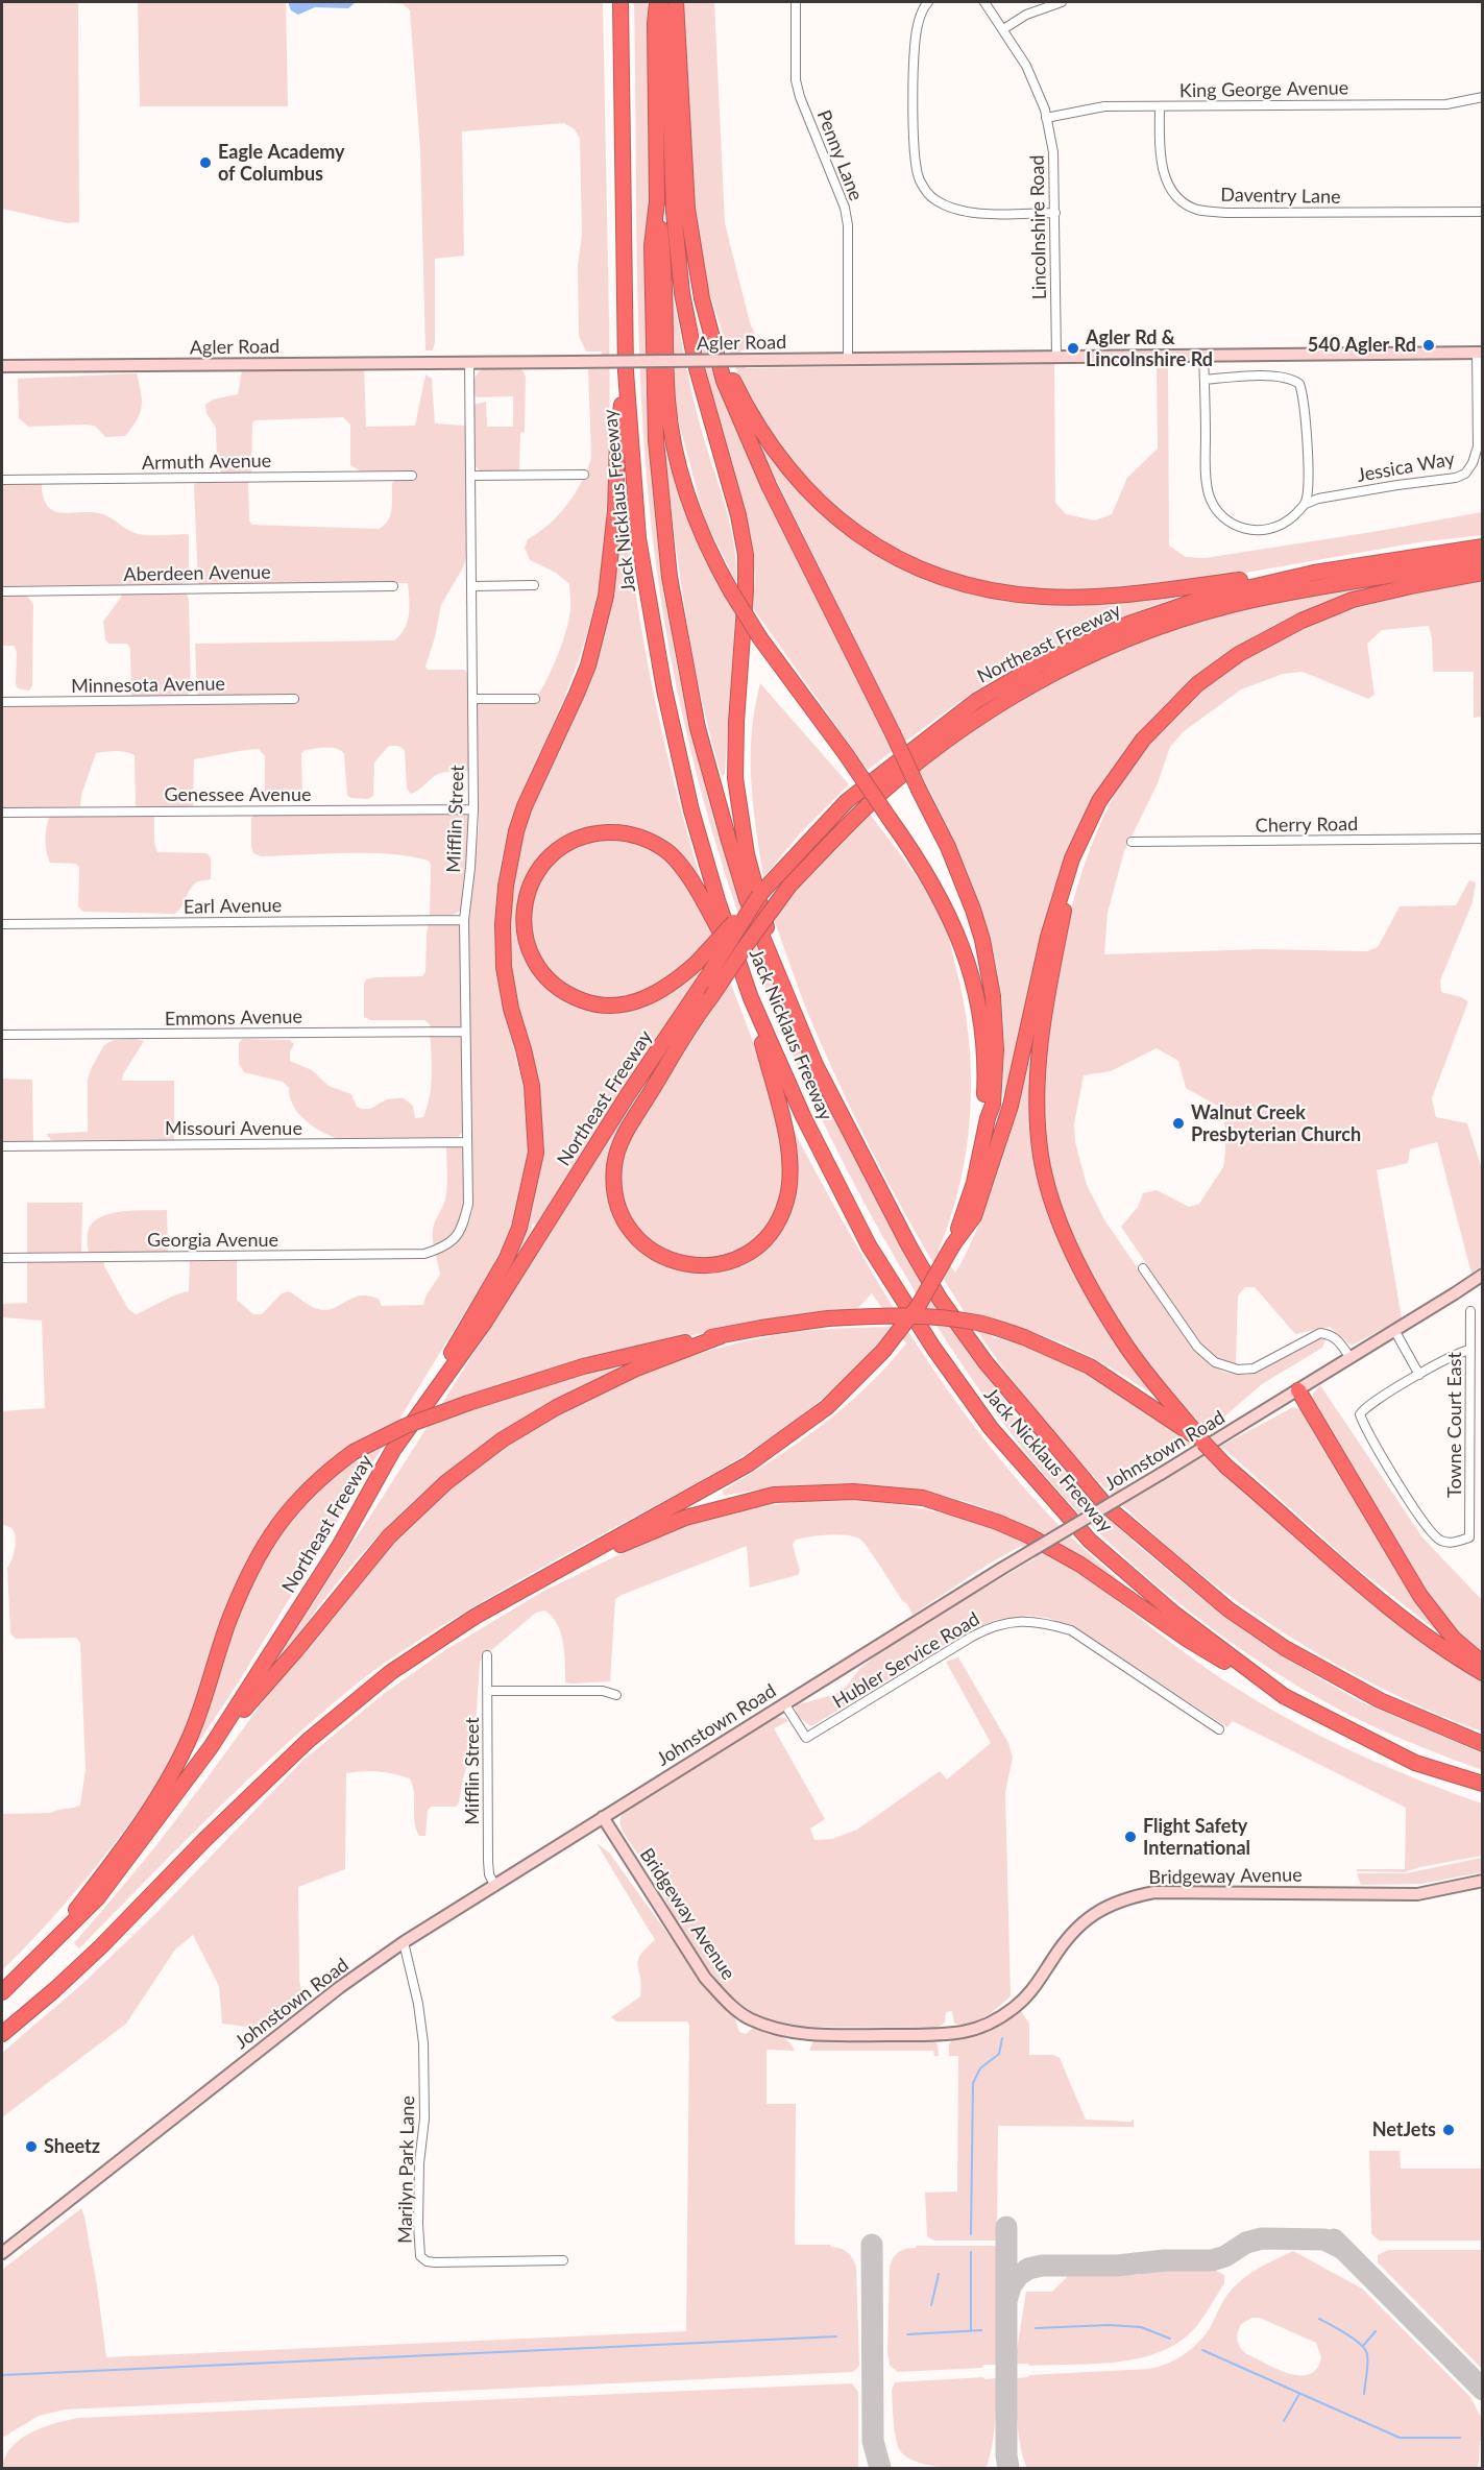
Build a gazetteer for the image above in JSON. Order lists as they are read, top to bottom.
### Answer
{
  "streets": {
    "highway": ["Jack Nicklaus Freeway", "Northeast Freeway"],
    "main road": ["Agler Road", "Johnstown Road", "Bridgeway Avenue"],
    "street": [
      "King George Avenue",
      "Penny Lane",
      "Daventry Lane",
      "Lincolnshire Road",
      "Armuth Avenue",
      "Jessica Way",
      "Aberdeen Avenue",
      "Minnesota Avenue",
      "Genessee Avenue",
      "Mifflin Street",
      "Cherry Road",
      "Earl Avenue",
      "Emmons Avenue",
      "Missouri Avenue",
      "Georgia Avenue",
      "Towne Court East",
      "Hubler Service Road",
      "Marilyn Park Lane"
    ]
  },
  "crossings": [
    ["King George Avenue", "Daventry Lane"],
    ["King George Avenue", "Lincolnshire Road"],
    ["Penny Lane", "Agler Road"],
    ["Lincolnshire Road", "Agler Road"],
    ["Agler Road", "Jessica Way"],
    ["Agler Road", "Mifflin Street"],
    ["Genessee Avenue", "Mifflin Street"],
    ["Mifflin Street", "Earl Avenue"],
    ["Mifflin Street", "Emmons Avenue"],
    ["Mifflin Street", "Missouri Avenue"],
    ["Mifflin Street", "Georgia Avenue"],
    ["Mifflin Street", "Johnstown Road"],
    ["Johnstown Road", "Hubler Service Road"],
    ["Johnstown Road", "Bridgeway Avenue"],
    ["Johnstown Road", "Marilyn Park Lane"]
  ],
  "places": [
    "Eagle Academy of Columbus",
    "540 Agler Rd",
    "Agler Rd & Lincolnshire Rd",
    "Walnut Creek Presbyterian Church",
    "Flight Safety International",
    "NetJets",
    "Sheetz"
  ]
}
